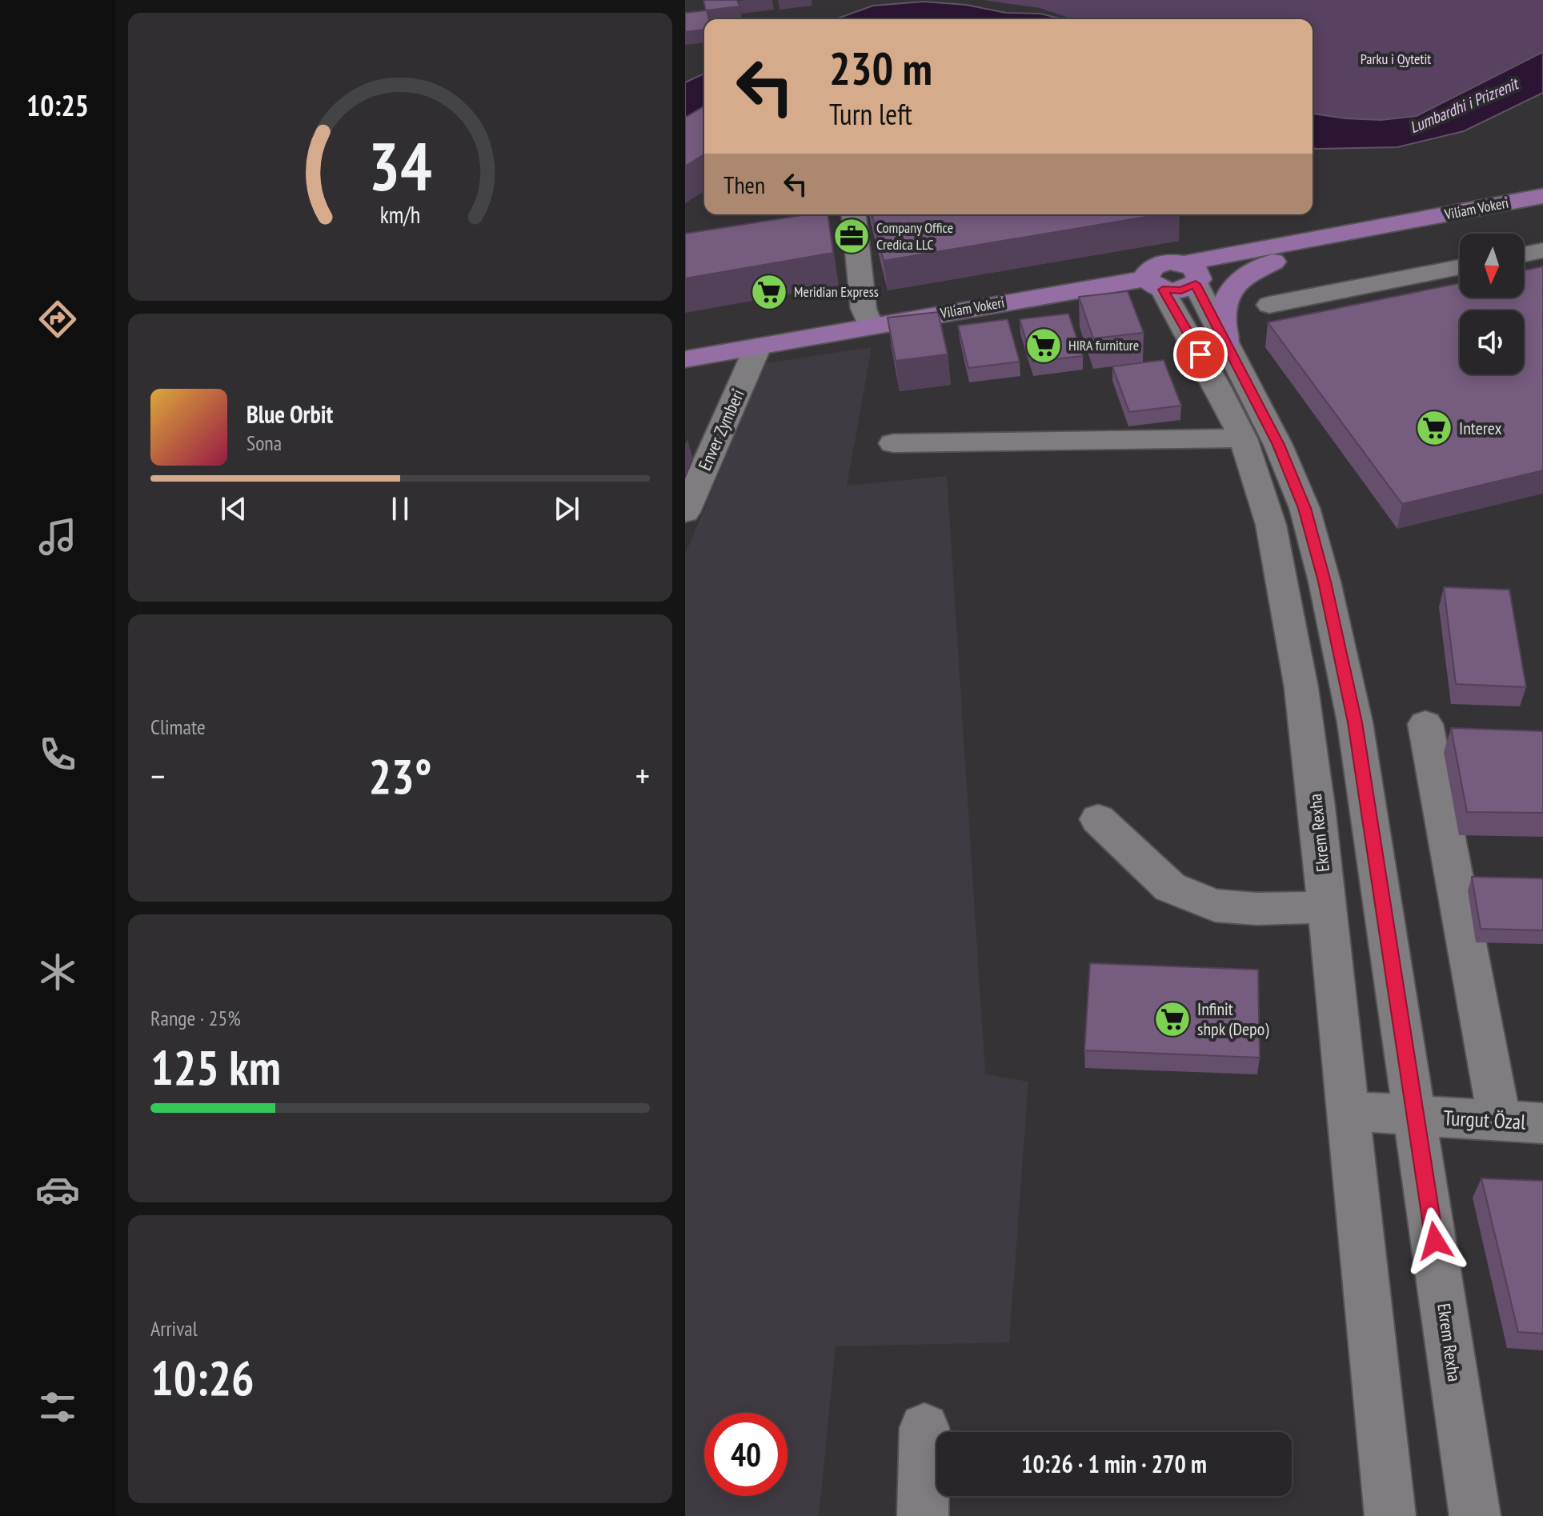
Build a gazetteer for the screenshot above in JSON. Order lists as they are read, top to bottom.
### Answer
{
  "streets": {
    "main road": ["Viliam Vokeri"],
    "street": ["Enver Zymberi", "Ekrem Rexha", "Turgut Özal"]
  },
  "crossings": [
    ["Viliam Vokeri", "Enver Zymberi"],
    ["Viliam Vokeri", "Ekrem Rexha"],
    ["Ekrem Rexha", "Turgut Özal"]
  ],
  "water": ["Lumbardhi i Prizrenit"],
  "parks": ["Parku i Qytetit"],
  "places": {
    "office": ["Company Office Credica LLC"],
    "supermarket": [
      "Meridian Express",
      "HIRA furniture",
      "Interex",
      "Infinit shpk (Depo)"
    ]
  },
  "north": "bottom",
  "page": {
    "tabs": "10:25",
    "turn": ["230 m", "Turn left"],
    "then": "Then",
    "song": ["Blue Orbit", "Sona"],
    "tile": [
      "Climate",
      ["Range · 25%", "125 km"],
      ["Arrival", "10:26"]
    ],
    "heat": ["−", "23°", "+"],
    "limit": "40",
    "trip": "10:26 · 1 min · 270 m",
    "gauge": ["34", "km/h"]
  }
}
